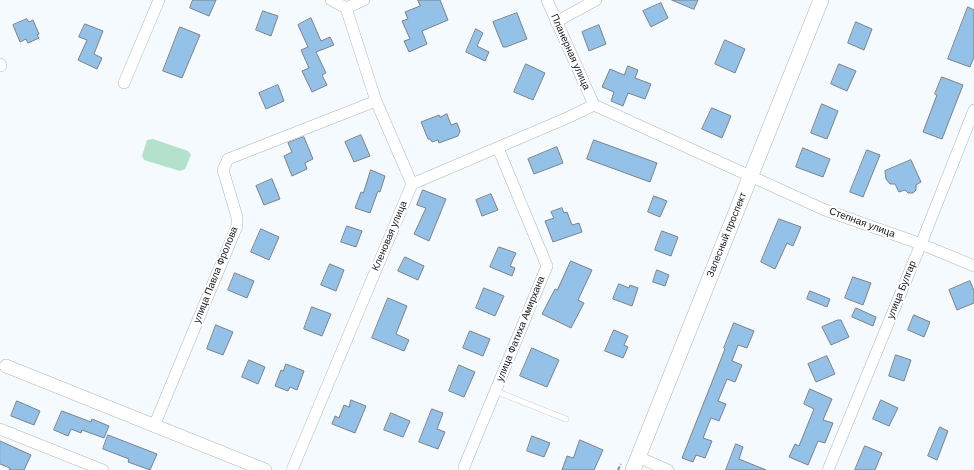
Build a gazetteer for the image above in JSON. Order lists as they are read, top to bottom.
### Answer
{
  "streets": {
    "main road": ["Залесный проспект"],
    "street": [
      "Планерная улица",
      "Степная улица",
      "Кленовая улица",
      "улица Павла Фролова",
      "улица Булгар",
      "улица Фатиха Амирхана"
    ]
  },
  "crossings": [
    ["Планерная улица", "Степная улица"],
    ["Степная улица", "Залесный проспект"],
    ["Степная улица", "улица Булгар"]
  ]
}
